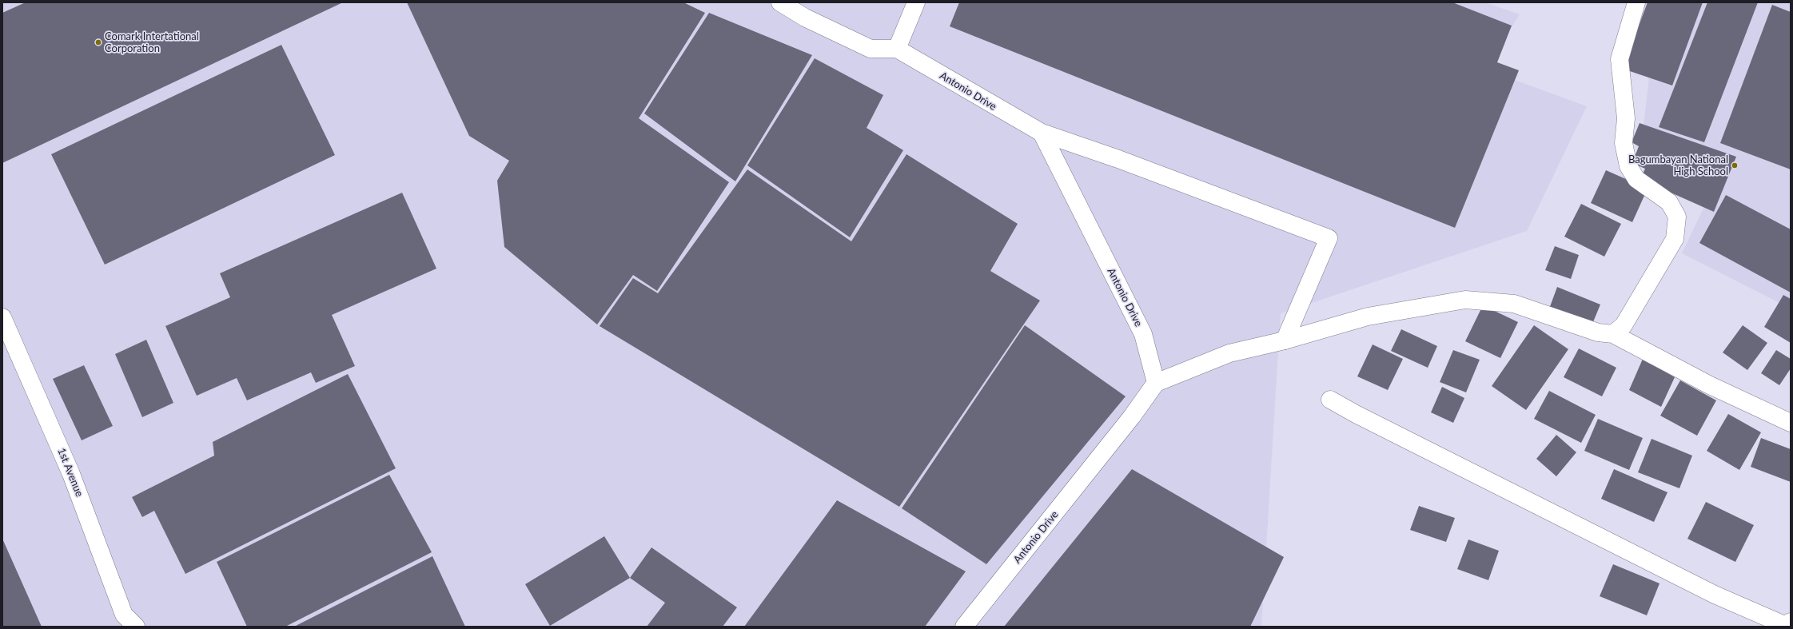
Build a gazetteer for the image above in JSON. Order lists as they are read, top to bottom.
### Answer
{
  "streets": {
    "street": ["Antonio Drive", "1st Avenue"]
  },
  "places": ["Comark Intertational Corporation", "Bagumbayan National High School"]
}
